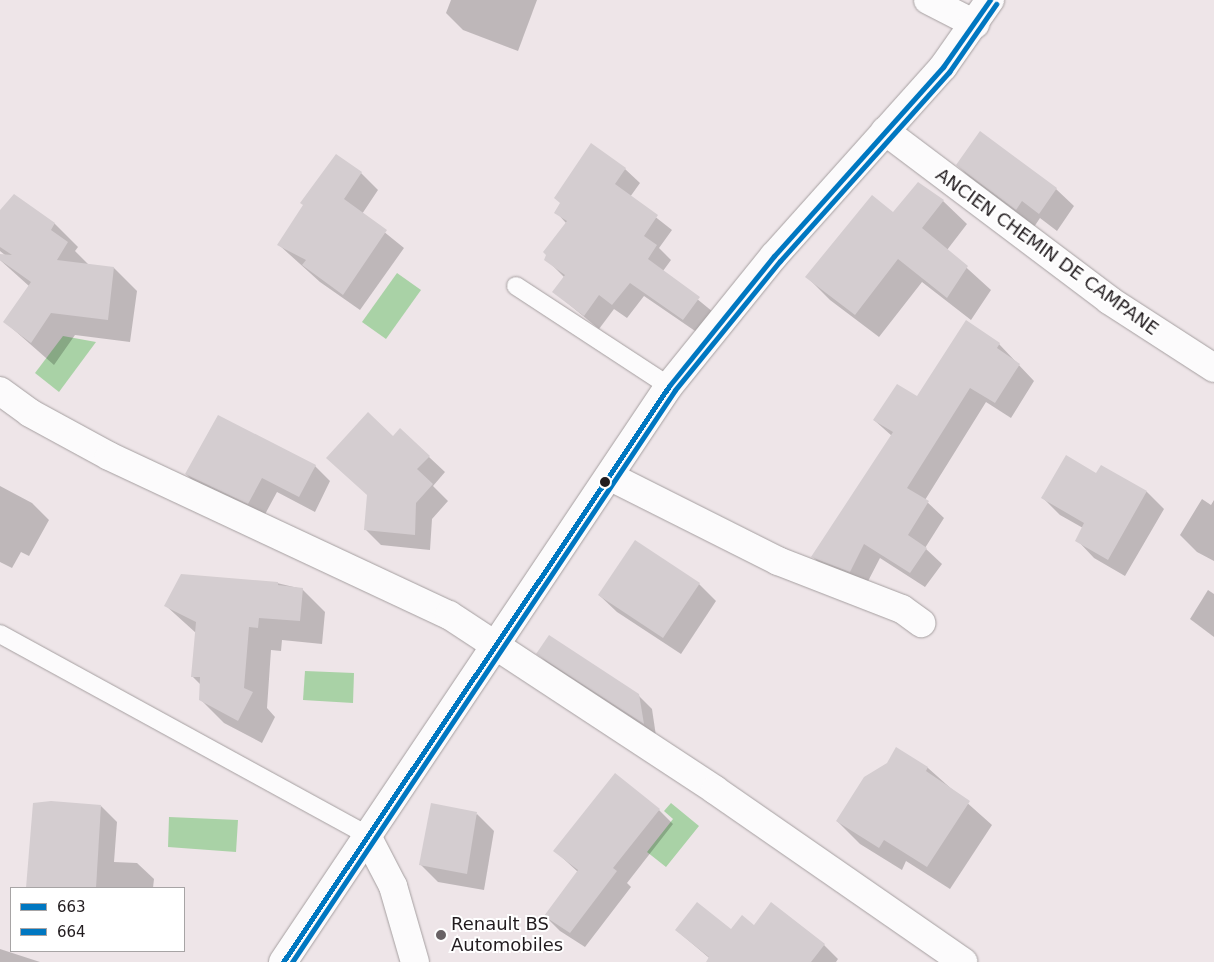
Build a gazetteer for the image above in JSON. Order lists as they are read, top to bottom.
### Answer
{
  "streets": {
    "street": ["ANCIEN CHEMIN DE CAMPANE"]
  },
  "places": ["Renault BS Automobiles"],
  "lines": ["transit line 663", "transit line 664"],
  "legend": ["663", "664"]
}
